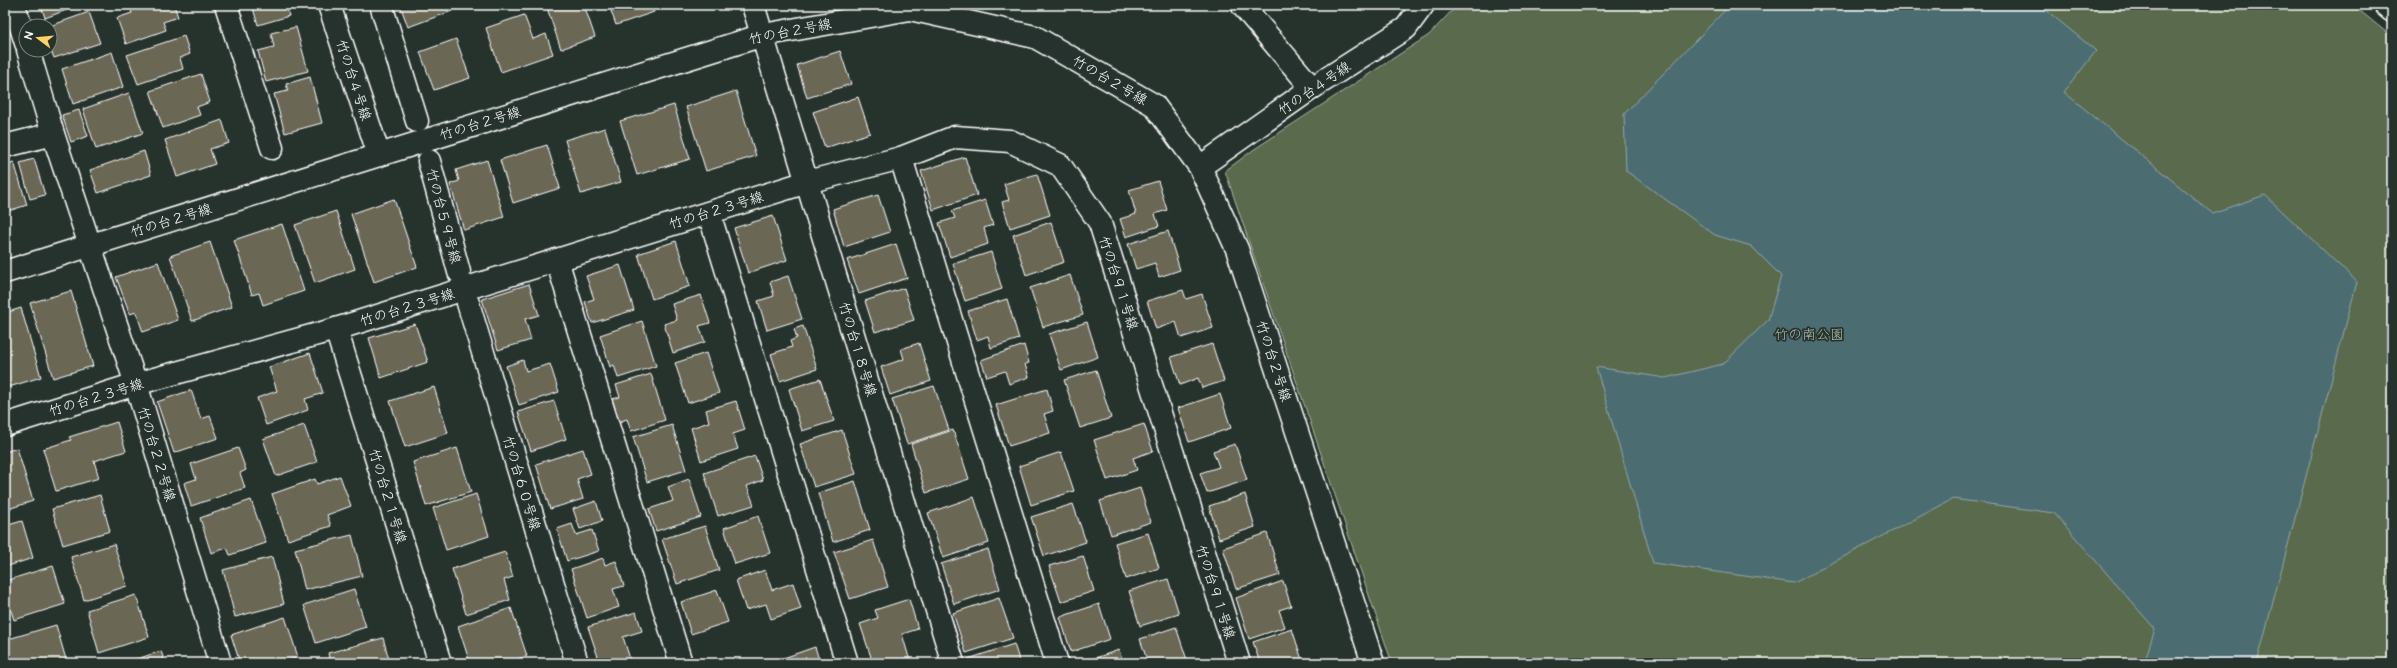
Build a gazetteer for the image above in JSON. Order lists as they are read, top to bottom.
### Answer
{
  "streets": {
    "street": [
      "竹の台２号線",
      "竹の台４号線",
      "竹の台２３号線",
      "竹の台５９号線",
      "竹の台９１号線",
      "竹の台１８号線",
      "竹の台２２号線",
      "竹の台６０号線",
      "竹の台２１号線"
    ]
  },
  "crossings": [
    ["竹の台２号線", "竹の台４号線"],
    ["竹の台２号線", "竹の台１８号線"],
    ["竹の台２号線", "竹の台２２号線"],
    ["竹の台２３号線", "竹の台９１号線"],
    ["竹の台２３号線", "竹の台１８号線"],
    ["竹の台２３号線", "竹の台２２号線"],
    ["竹の台２３号線", "竹の台２１号線"],
    ["竹の台９１号線", "竹の台１８号線"]
  ],
  "parks": ["竹の南公園"],
  "north": "left"
}
